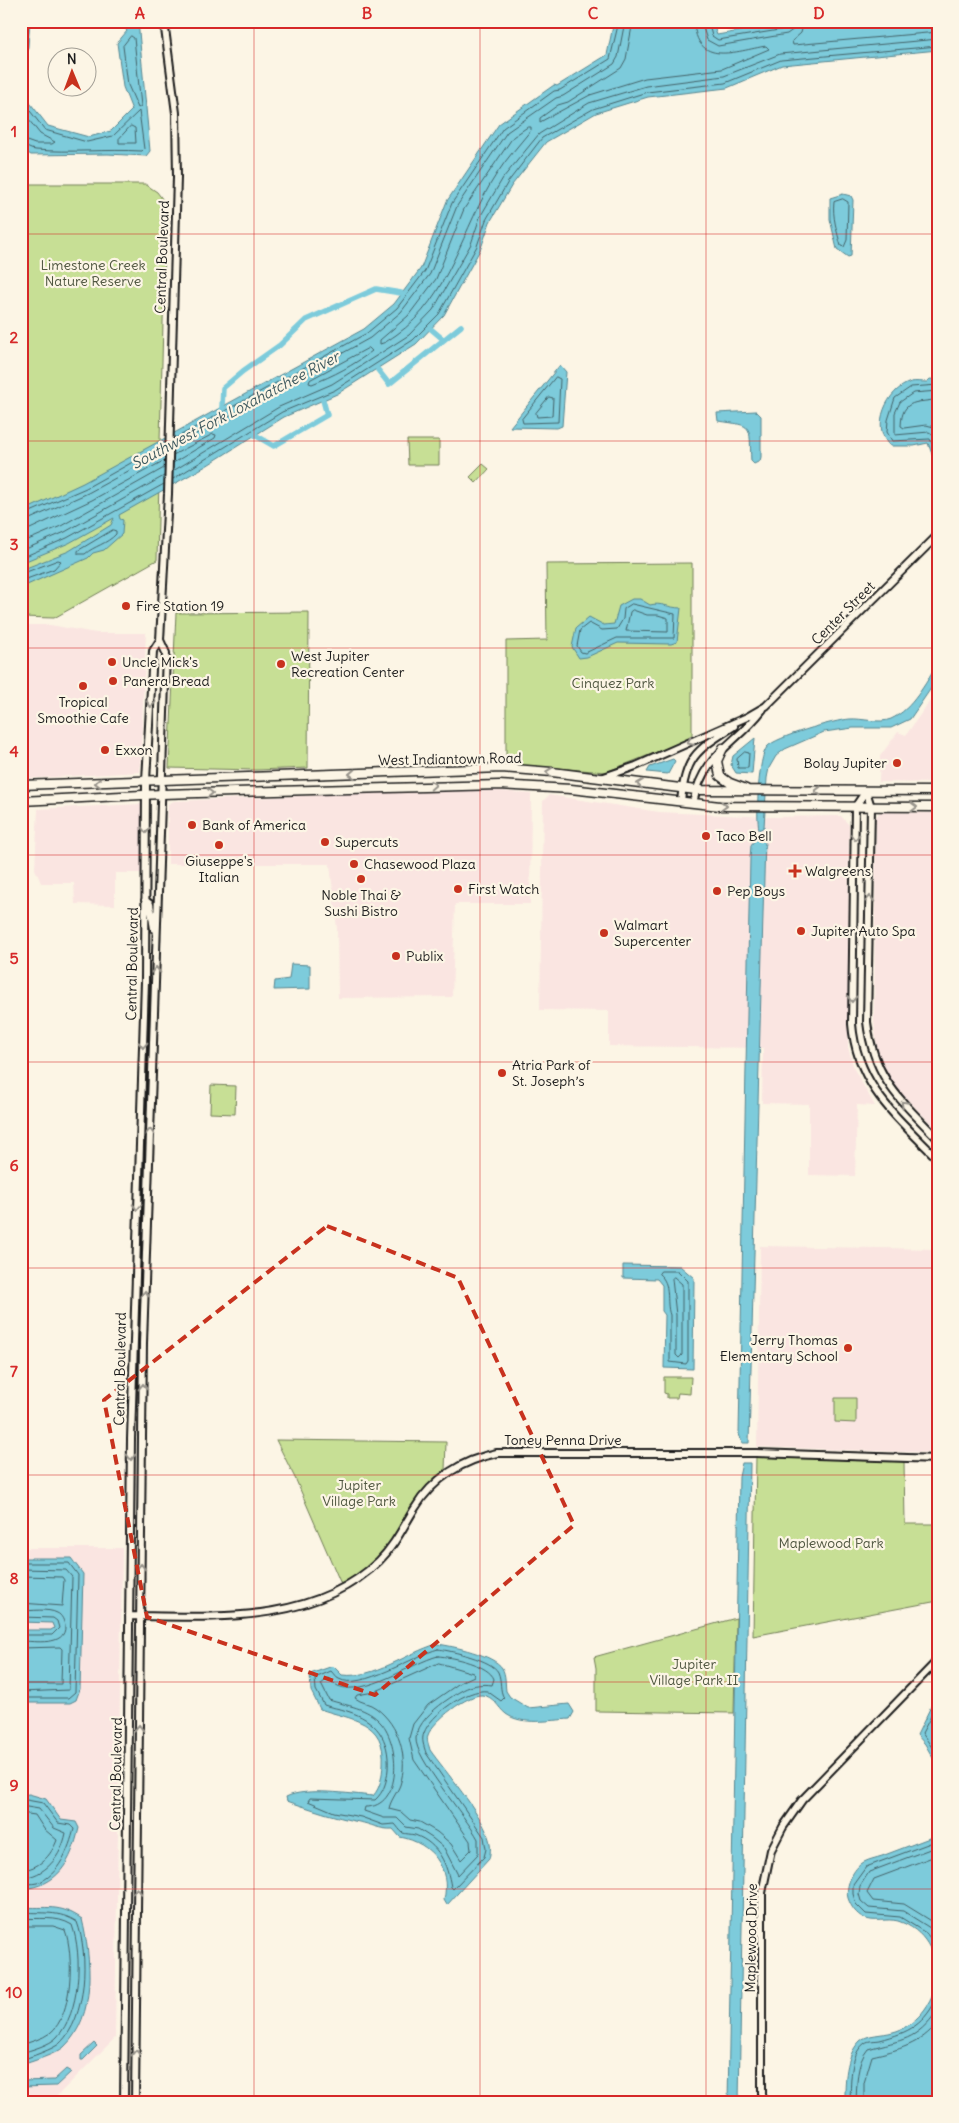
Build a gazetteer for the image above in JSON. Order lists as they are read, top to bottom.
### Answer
{
  "streets": {
    "main road": ["West Indiantown Road"],
    "street": [
      "Central Boulevard",
      "Center Street",
      "Toney Penna Drive",
      "Maplewood Drive"
    ]
  },
  "crossings": [
    ["Central Boulevard", "West Indiantown Road"],
    ["Central Boulevard", "Toney Penna Drive"],
    ["Center Street", "West Indiantown Road"]
  ],
  "water": ["Southwest Fork Loxahatchee River"],
  "parks": [
    "Limestone Creek Nature Reserve",
    "Cinquez Park",
    "Jupiter Village Park",
    "Maplewood Park",
    "Jupiter Village Park II"
  ],
  "places": {
    "other": [
      "Fire Station 19",
      "Uncle Mick's",
      "West Jupiter Recreation Center",
      "Panera Bread",
      "Tropical Smoothie Cafe",
      "Exxon",
      "Bolay Jupiter",
      "Bank of America",
      "Taco Bell",
      "Supercuts",
      "Giuseppe's Italian",
      "Chasewood Plaza",
      "Noble Thai & Sushi Bistro",
      "First Watch",
      "Pep Boys",
      "Jupiter Auto Spa",
      "Walmart Supercenter",
      "Publix",
      "Atria Park of St. Joseph’s",
      "Jerry Thomas Elementary School"
    ],
    "health": ["Walgreens"]
  },
  "north": "top",
  "grid": {
    "columns": [
      "A",
      "B",
      "C",
      "D"
    ],
    "rows": [
      "1",
      "2",
      "3",
      "4",
      "5",
      "6",
      "7",
      "8",
      "9",
      "10"
    ]
  }
}
